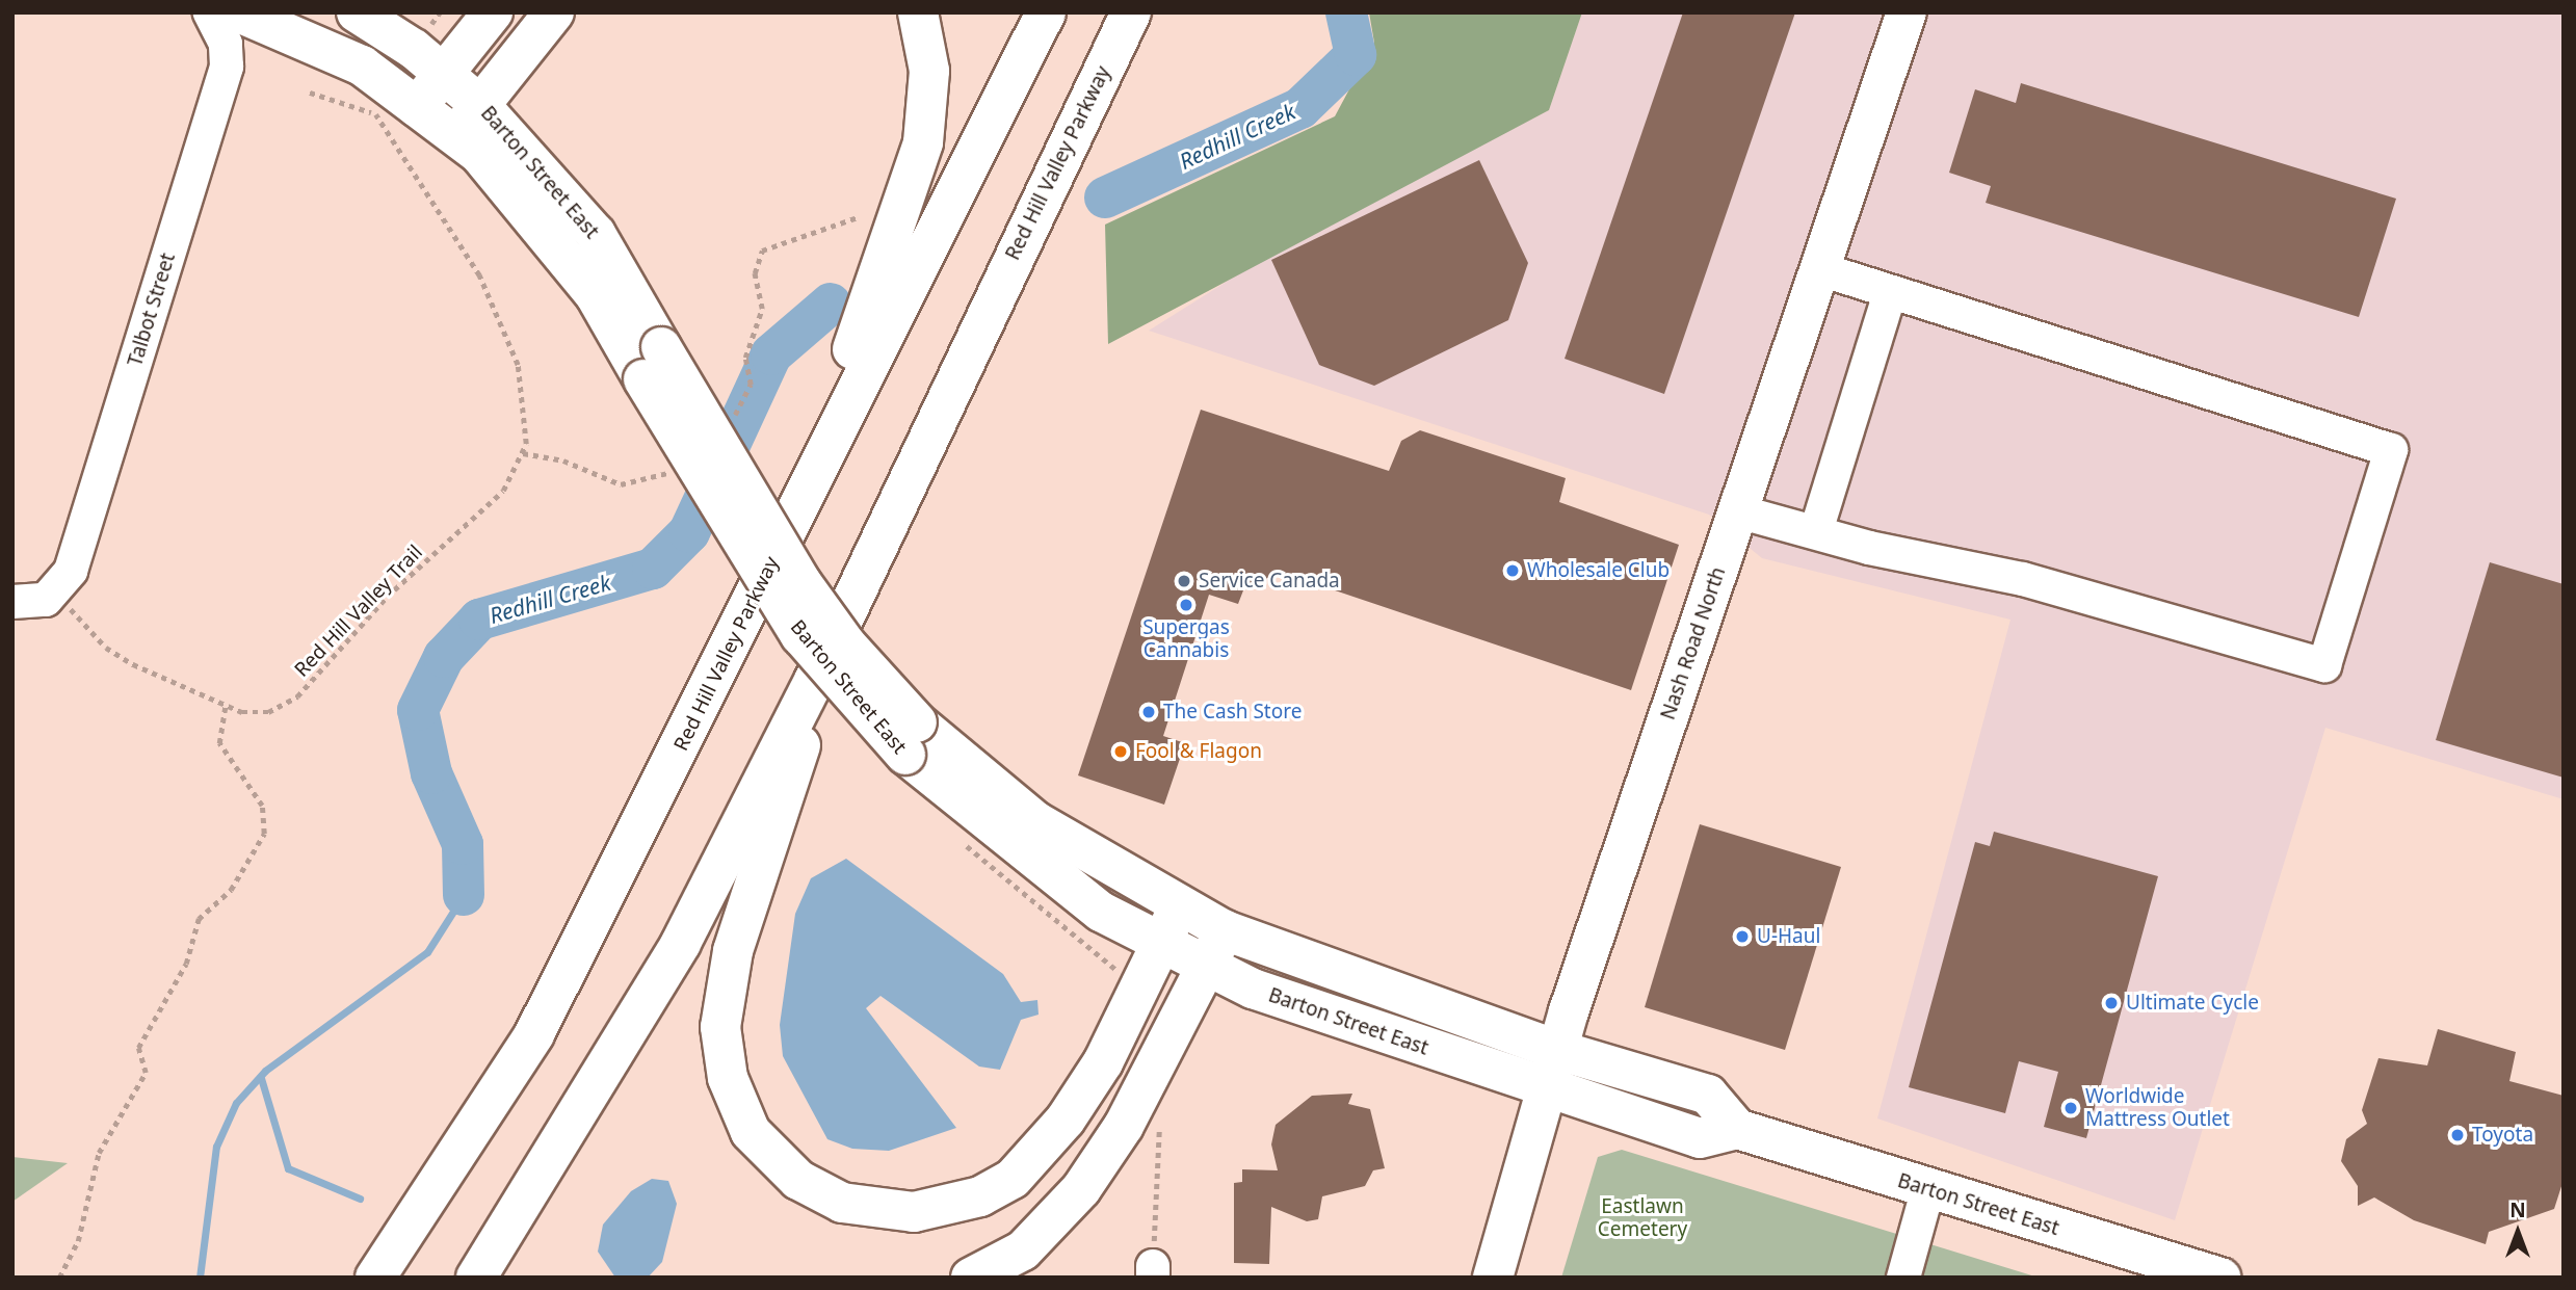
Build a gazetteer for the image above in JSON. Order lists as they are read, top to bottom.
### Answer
{
  "streets": {
    "main road": ["Red Hill Valley Parkway", "Barton Street East", "Nash Road North"],
    "street": ["Talbot Street"],
    "path": ["Red Hill Valley Trail"]
  },
  "crossings": [
    ["Barton Street East", "Nash Road North"],
    ["Talbot Street", "Red Hill Valley Trail"]
  ],
  "water": ["Redhill Creek"],
  "parks": ["Eastlawn Cemetery"],
  "places": [
    "Wholesale Club",
    "Service Canada",
    "Supergas Cannabis",
    "The Cash Store",
    "Fool & Flagon",
    "U-Haul",
    "Ultimate Cycle",
    "Worldwide Mattress Outlet",
    "Toyota"
  ],
  "north": "top"
}
